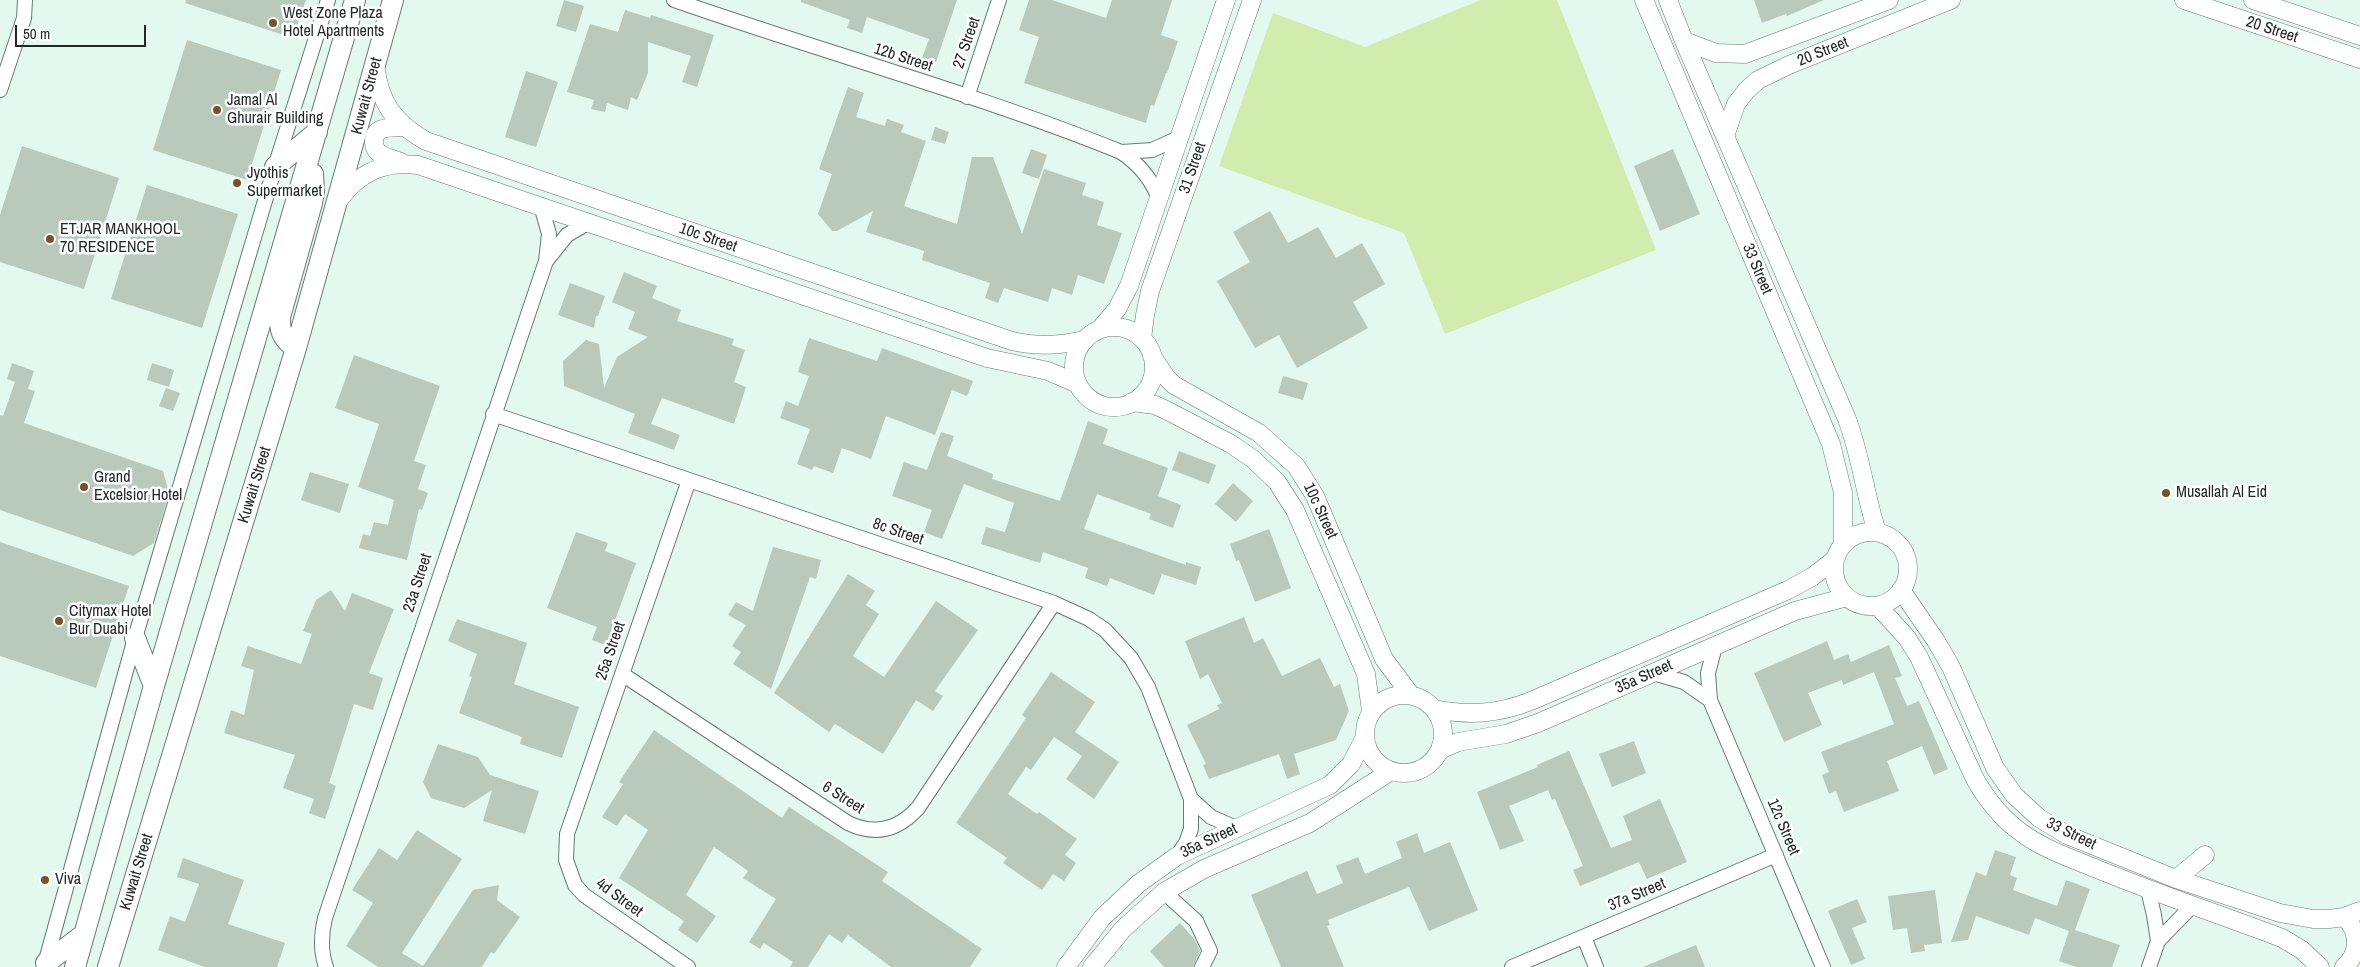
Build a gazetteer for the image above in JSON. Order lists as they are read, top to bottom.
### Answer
{
  "streets": {
    "main road": ["Kuwait Street"],
    "street": [
      "20 Street",
      "27 Street",
      "12b Street",
      "31 Street",
      "10c Street",
      "33 Street",
      "8c Street",
      "23a Street",
      "25a Street",
      "35a Street",
      "6 Street",
      "12c Street",
      "37a Street",
      "4d Street"
    ]
  },
  "crossings": [
    ["20 Street", "33 Street"],
    ["27 Street", "12b Street"],
    ["12b Street", "31 Street"],
    ["Kuwait Street", "10c Street"],
    ["31 Street", "10c Street"],
    ["10c Street", "23a Street"],
    ["10c Street", "35a Street"],
    ["33 Street", "35a Street"],
    ["8c Street", "23a Street"],
    ["8c Street", "25a Street"],
    ["8c Street", "35a Street"],
    ["8c Street", "6 Street"],
    ["25a Street", "6 Street"],
    ["25a Street", "4d Street"],
    ["35a Street", "12c Street"],
    ["12c Street", "37a Street"]
  ],
  "places": [
    "West Zone Plaza Hotel Apartments",
    "Jamal Al Ghurair Building",
    "Jyothis Supermarket",
    "ETJAR MANKHOOL 70 RESIDENCE",
    "Grand Excelsior Hotel",
    "Musallah Al Eid",
    "Citymax Hotel Bur Duabi",
    "Viva"
  ],
  "scale_bar": "50 m"
}
